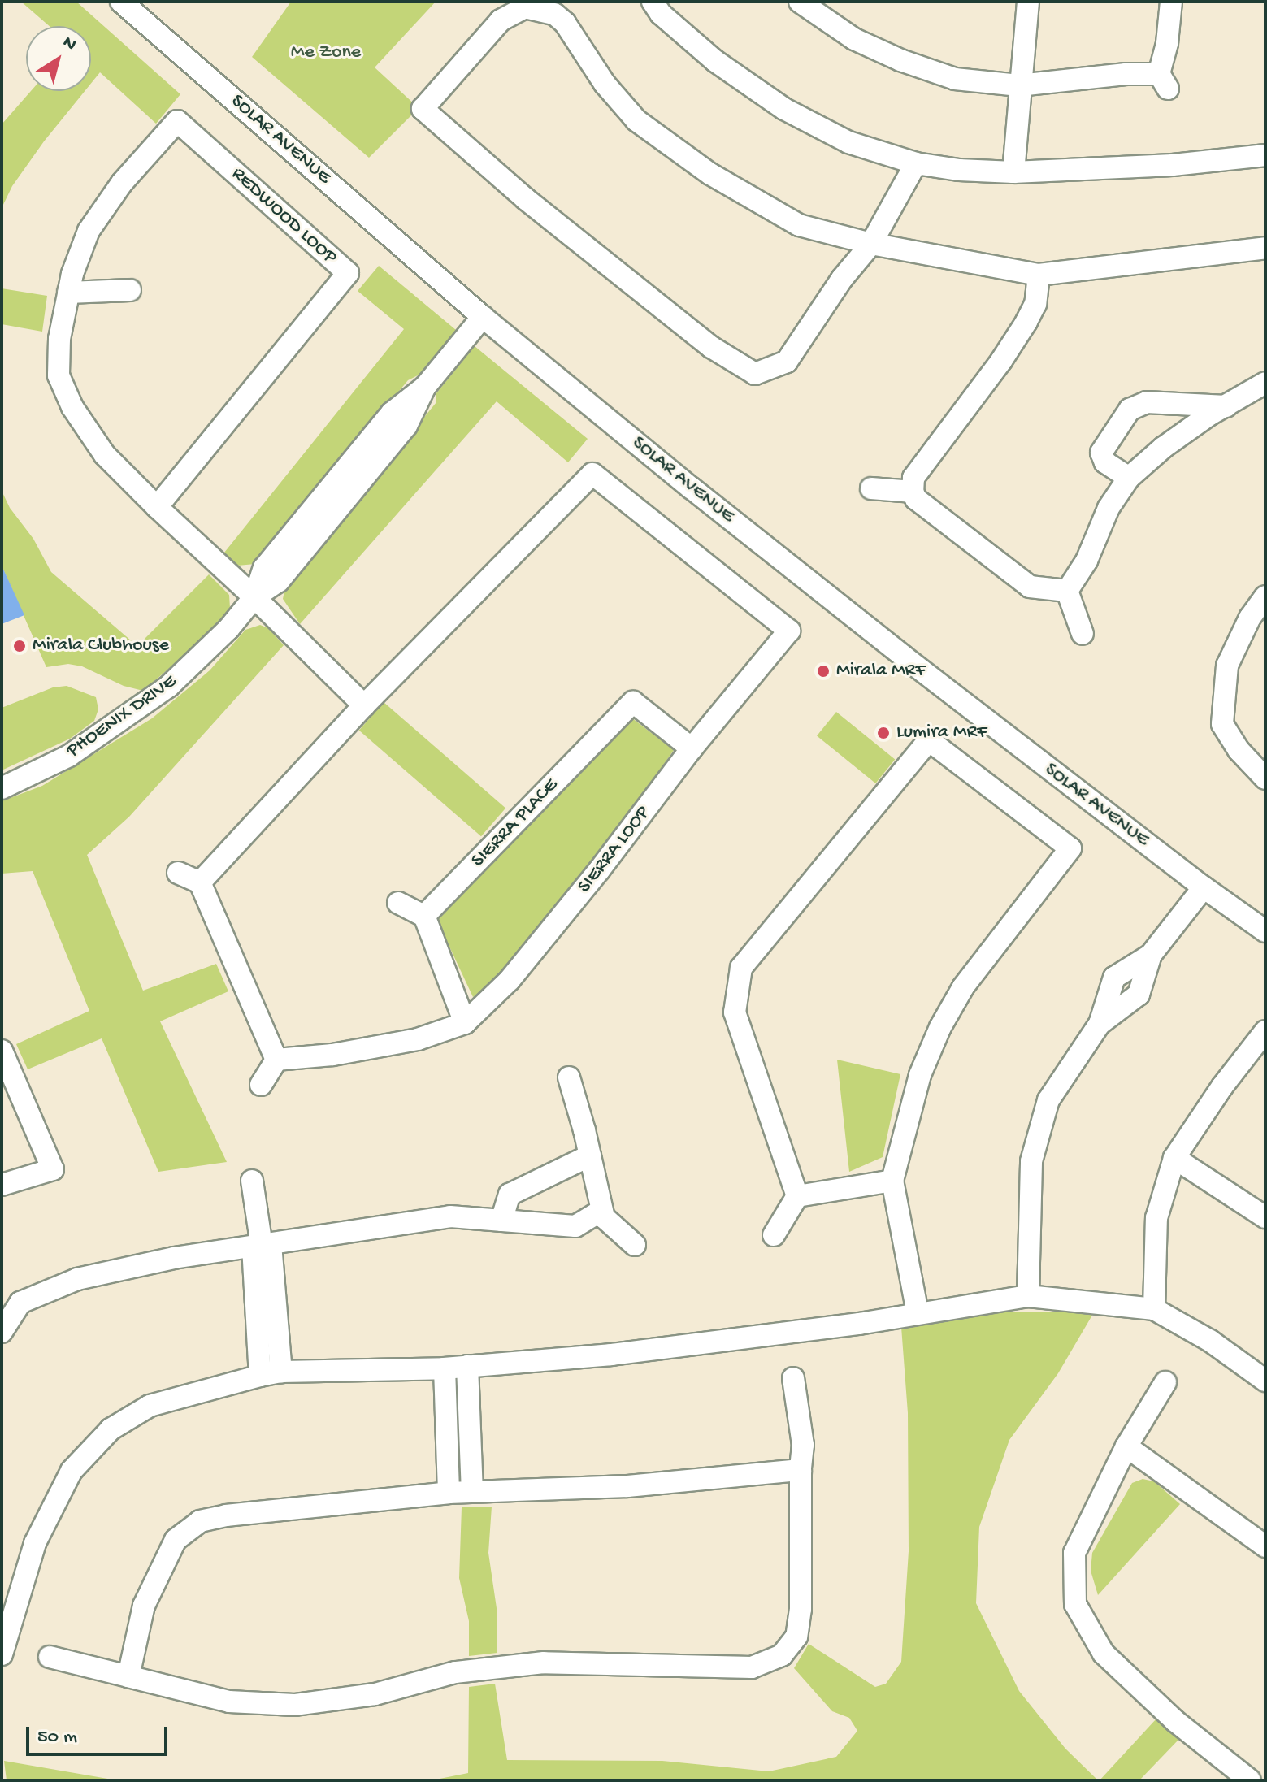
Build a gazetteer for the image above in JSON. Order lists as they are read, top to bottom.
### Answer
{
  "streets": {
    "street": [
      "SOLAR AVENUE",
      "REDWOOD LOOP",
      "PHOENIX DRIVE",
      "SIERRA PLACE",
      "SIERRA LOOP"
    ]
  },
  "crossings": [
    ["SOLAR AVENUE", "PHOENIX DRIVE"],
    ["REDWOOD LOOP", "PHOENIX DRIVE"],
    ["REDWOOD LOOP", "SIERRA LOOP"],
    ["SIERRA PLACE", "SIERRA LOOP"]
  ],
  "parks": ["Me Zone"],
  "places": ["Mirala Clubhouse", "Mirala MRF", "Lumira MRF"],
  "scale_bar": "50 m",
  "north": "top right"
}
